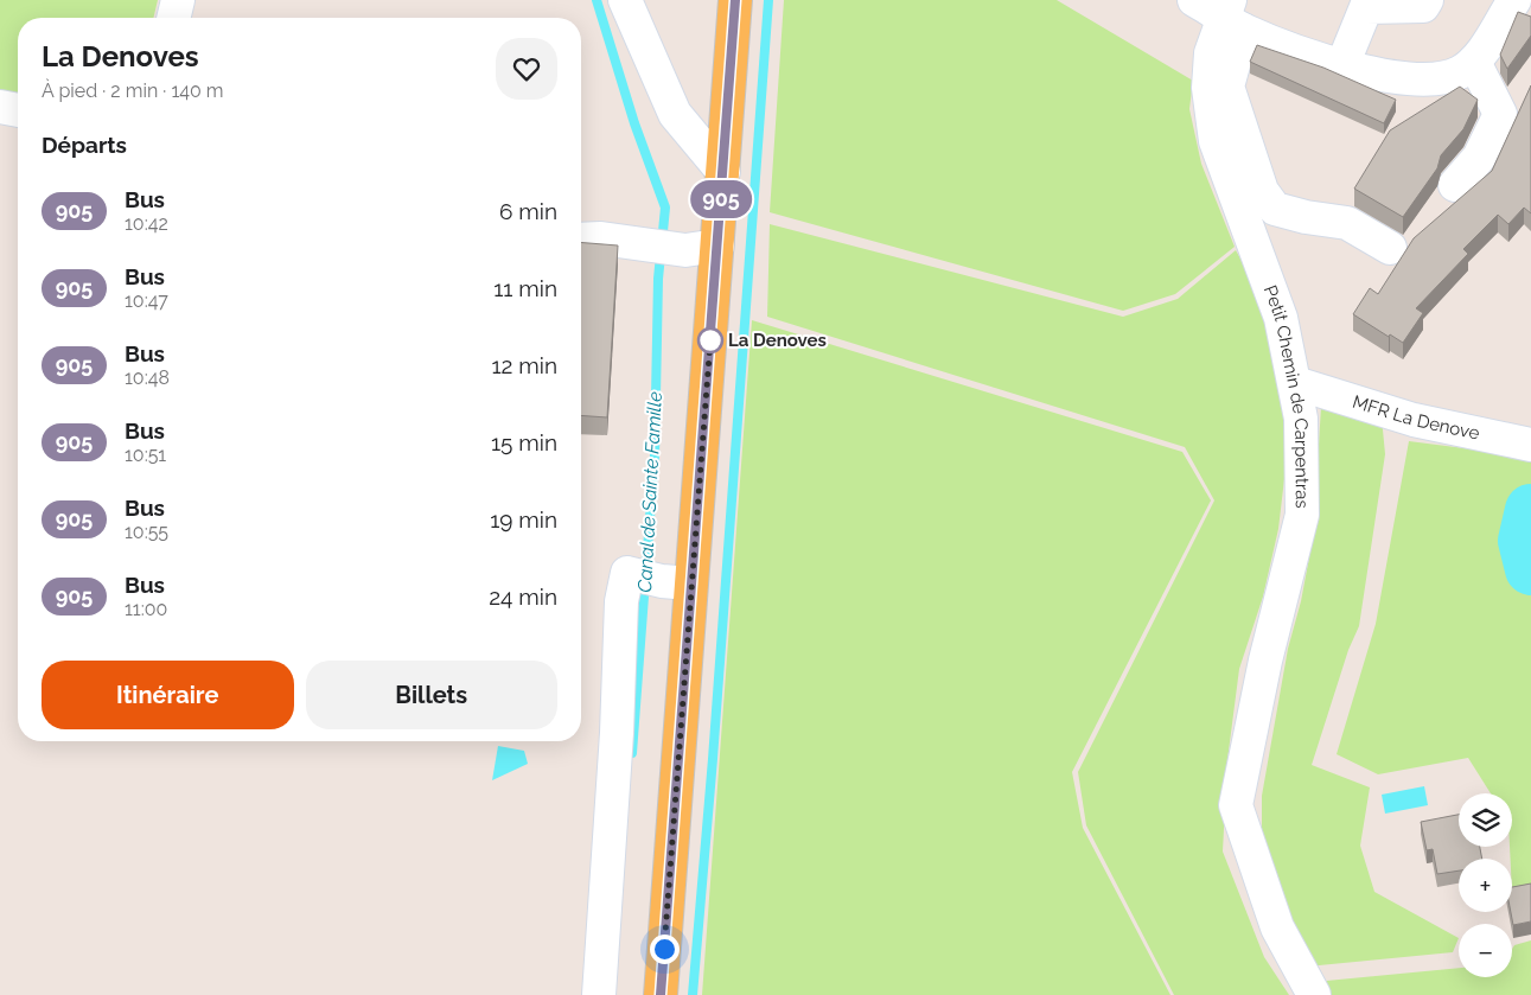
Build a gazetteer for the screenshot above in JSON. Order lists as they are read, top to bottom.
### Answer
{
  "streets": {
    "street": ["Petit Chemin de Carpentras", "MFR La Denove"]
  },
  "water": ["Canal de Sainte Famille"],
  "places": ["La Denoves"],
  "lines": ["bus line 905"],
  "page": {
    "on_map": "905",
    "heading": [
      ["La Denoves", "À pied · 2 min · 140 m"],
      "Départs"
    ],
    "list": [
      {
        "mark": "905",
        "name": "Bus",
        "note": "10:42",
        "value": "6 min"
      },
      {
        "mark": "905",
        "name": "Bus",
        "note": "10:47",
        "value": "11 min"
      },
      {
        "mark": "905",
        "name": "Bus",
        "note": "10:48",
        "value": "12 min"
      },
      {
        "mark": "905",
        "name": "Bus",
        "note": "10:51",
        "value": "15 min"
      },
      {
        "mark": "905",
        "name": "Bus",
        "note": "10:55",
        "value": "19 min"
      },
      {
        "mark": "905",
        "name": "Bus",
        "note": "11:00",
        "value": "24 min"
      }
    ],
    "buttons": ["Itinéraire", "Billets"],
    "map_buttons": ["+", "−"]
  }
}
